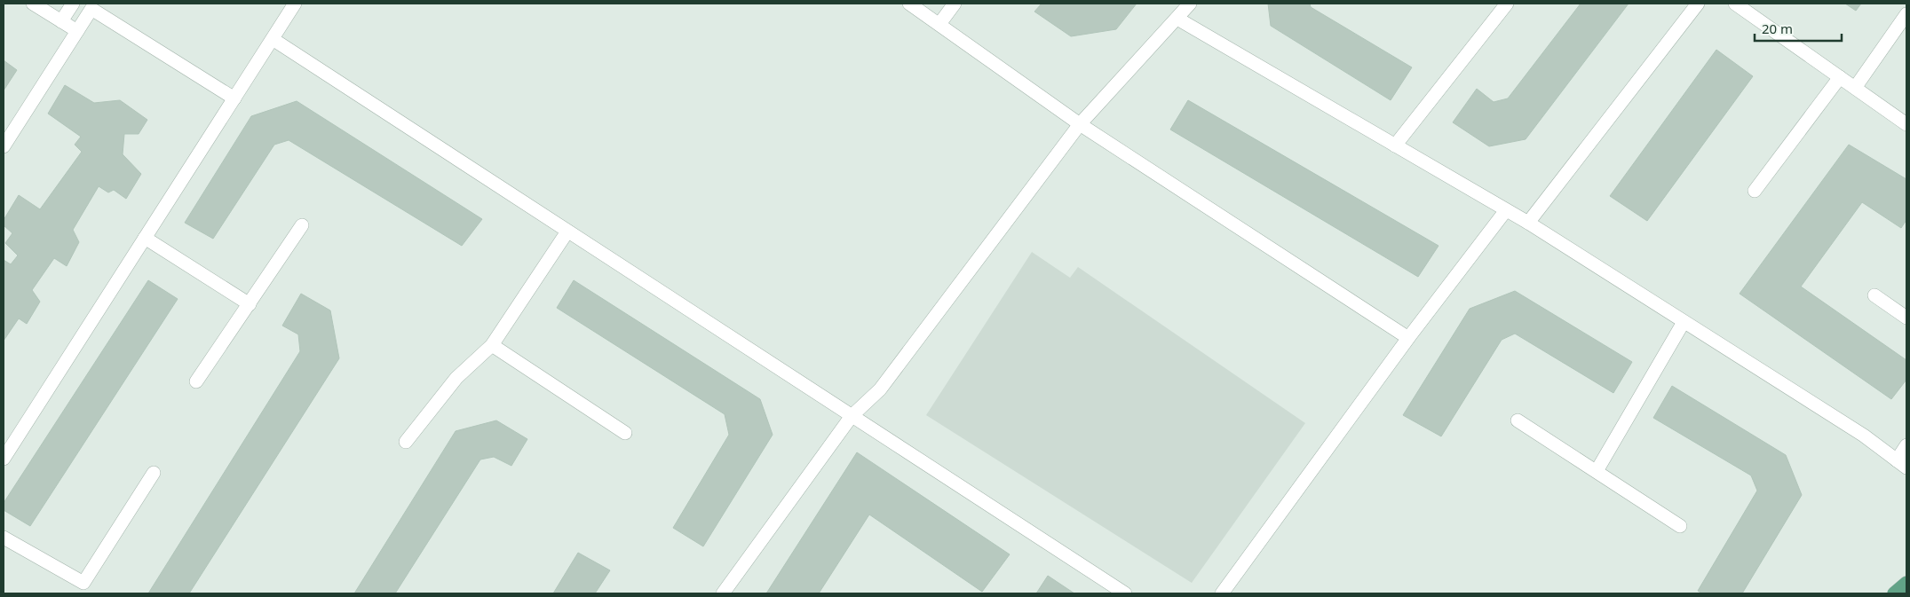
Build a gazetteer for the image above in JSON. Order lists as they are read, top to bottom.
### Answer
{
  "scale_bar": "20 m"
}
